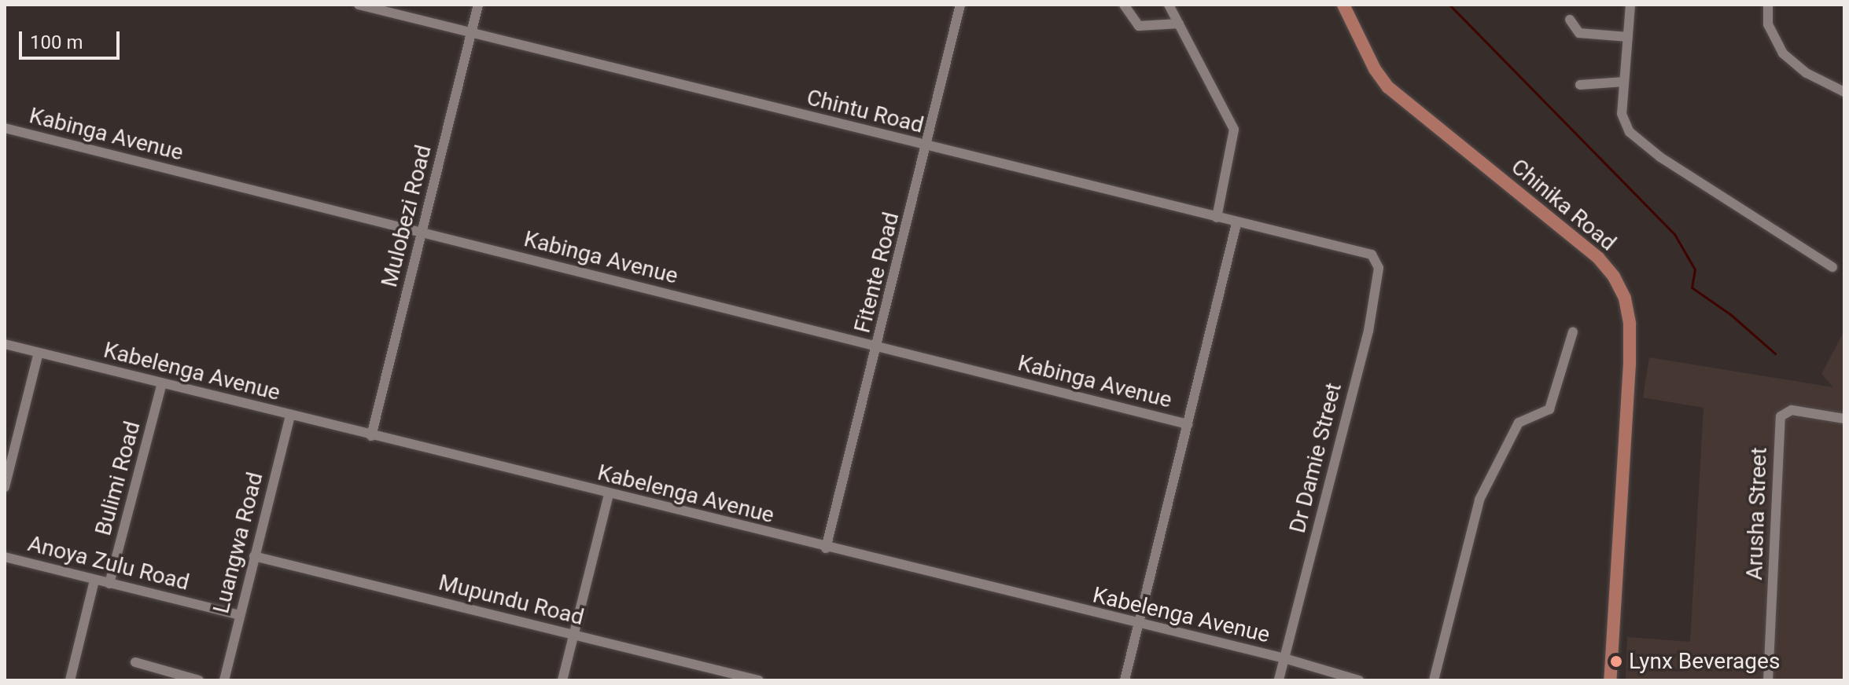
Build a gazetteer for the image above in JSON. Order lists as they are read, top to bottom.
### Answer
{
  "streets": {
    "main road": ["Chinika Road"],
    "street": [
      "Chintu Road",
      "Kabinga Avenue",
      "Mulobezi Road",
      "Fitente Road",
      "Kabelenga Avenue",
      "Dr Damie Street",
      "Bulimi Road",
      "Arusha Street",
      "Luangwa Road",
      "Anoya Zulu Road",
      "Mupundu Road"
    ]
  },
  "crossings": [
    ["Chintu Road", "Mulobezi Road"],
    ["Chintu Road", "Fitente Road"],
    ["Chintu Road", "Dr Damie Street"],
    ["Kabinga Avenue", "Mulobezi Road"],
    ["Kabinga Avenue", "Fitente Road"],
    ["Mulobezi Road", "Kabelenga Avenue"],
    ["Fitente Road", "Kabelenga Avenue"],
    ["Kabelenga Avenue", "Dr Damie Street"],
    ["Kabelenga Avenue", "Bulimi Road"],
    ["Kabelenga Avenue", "Luangwa Road"],
    ["Bulimi Road", "Anoya Zulu Road"],
    ["Luangwa Road", "Anoya Zulu Road"],
    ["Luangwa Road", "Mupundu Road"]
  ],
  "places": ["Lynx Beverages"],
  "scale_bar": "100 m"
}
